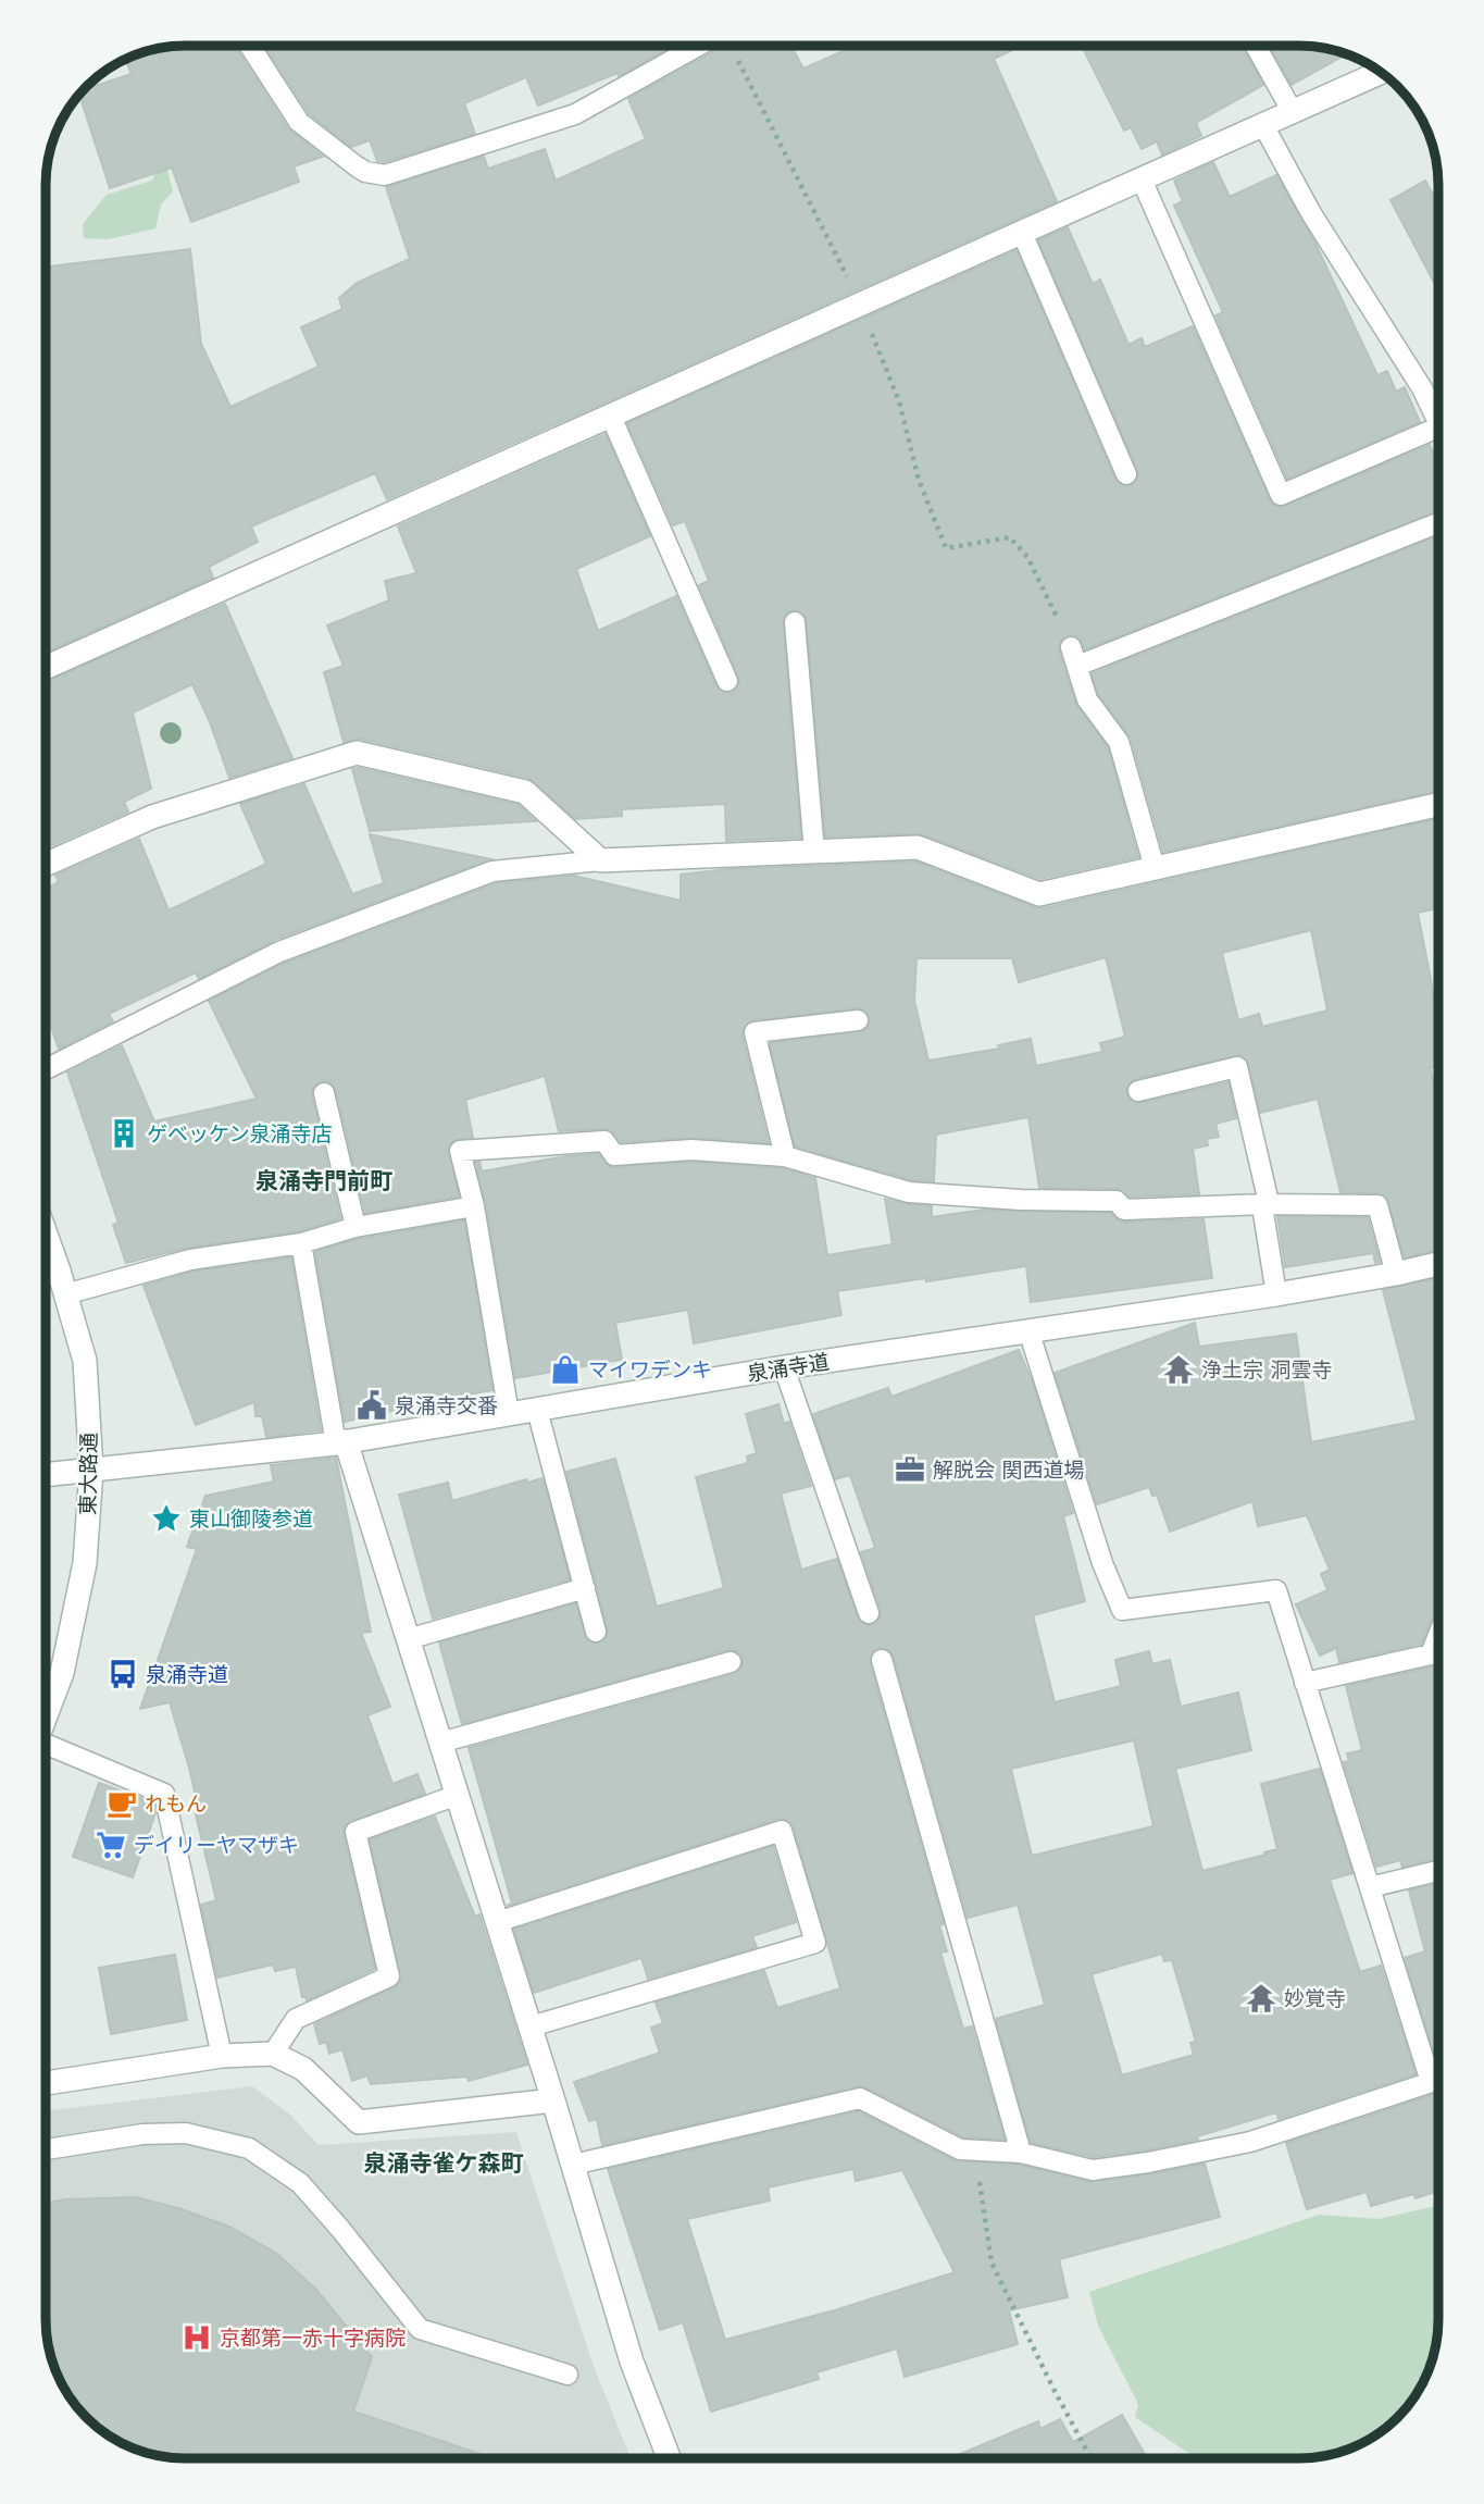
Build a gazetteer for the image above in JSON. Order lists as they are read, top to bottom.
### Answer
{
  "streets": {
    "street": ["泉涌寺道", "東大路通"]
  },
  "crossings": [
    ["泉涌寺道", "東大路通"]
  ],
  "districts": ["泉涌寺門前町", "泉涌寺雀ケ森町"],
  "places": {
    "building": ["ゲベッケン泉涌寺店"],
    "shop": ["マイワデンキ"],
    "temple": ["浄土宗 洞雲寺", "妙覚寺"],
    "public building": ["泉涌寺交番"],
    "office": ["解脱会 関西道場"],
    "place": ["東山御陵参道"],
    "bus stop": ["泉涌寺道"],
    "cafe": ["れもん"],
    "supermarket": ["デイリーヤマザキ"],
    "hospital": ["京都第一赤十字病院"]
  }
}
